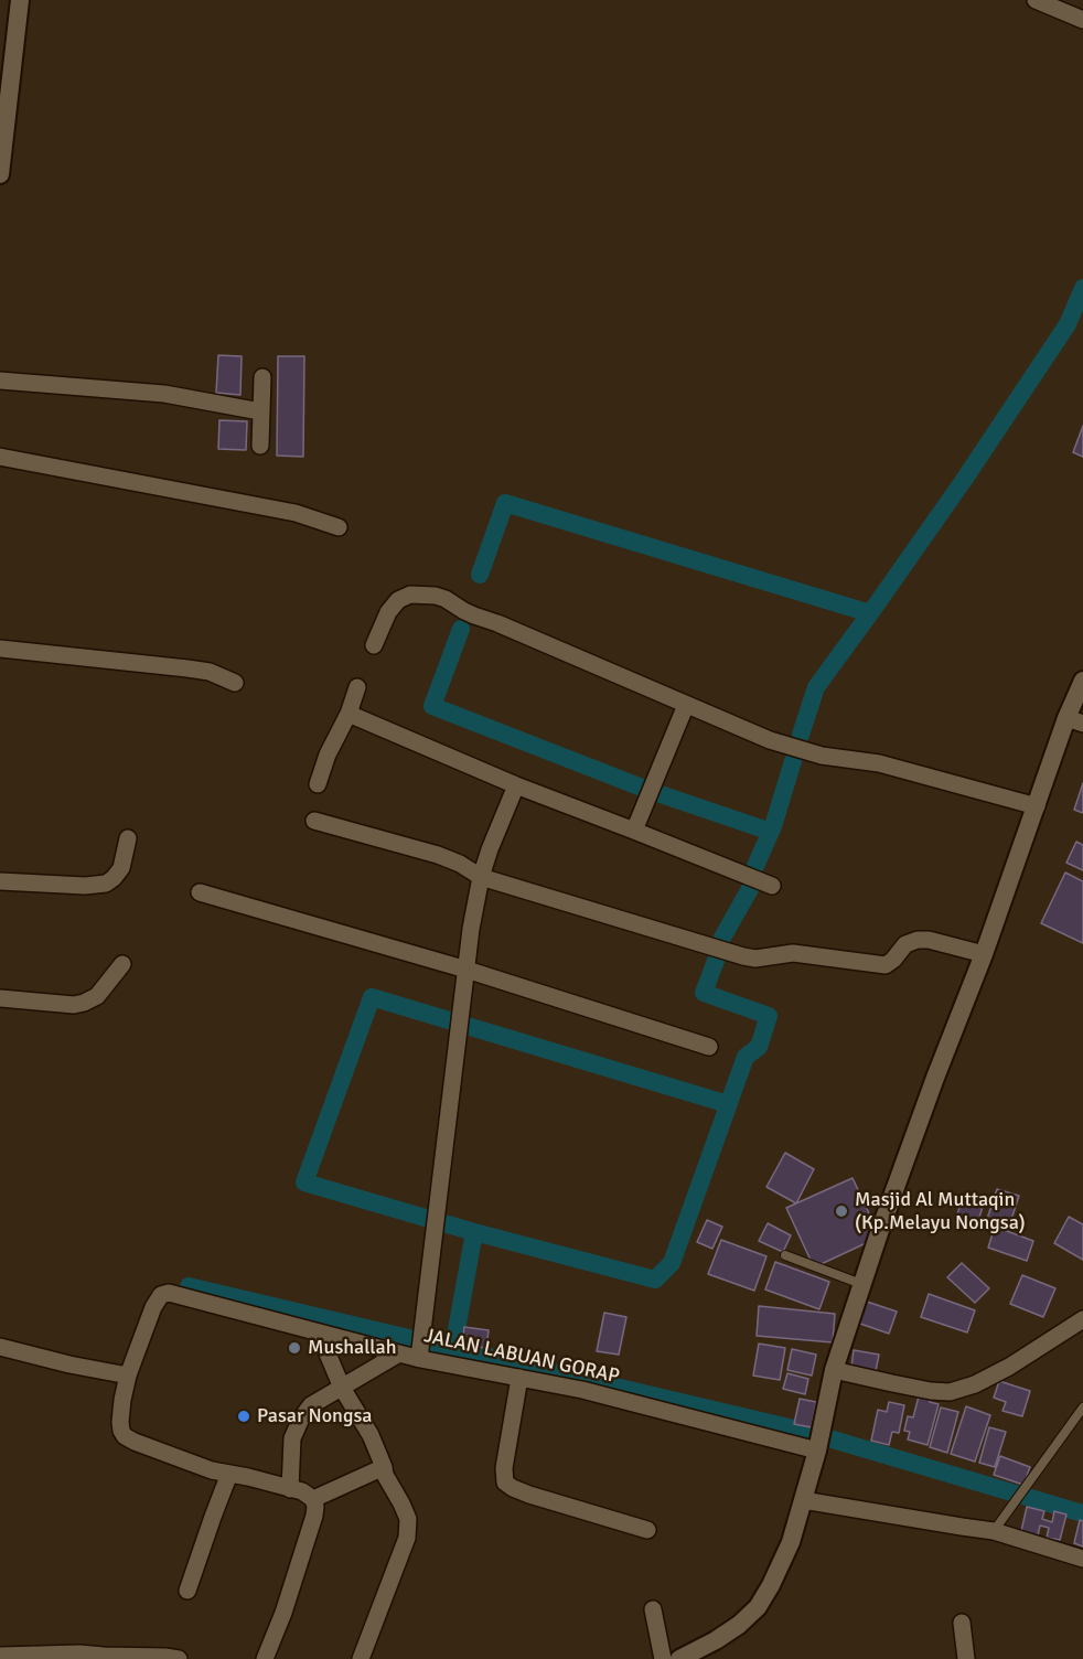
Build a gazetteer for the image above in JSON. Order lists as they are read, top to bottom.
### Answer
{
  "streets": {
    "street": ["JALAN LABUAN GORAP"]
  },
  "places": ["Masjid Al Muttaqin (Kp.Melayu Nongsa)", "Mushallah", "Pasar Nongsa"]
}
